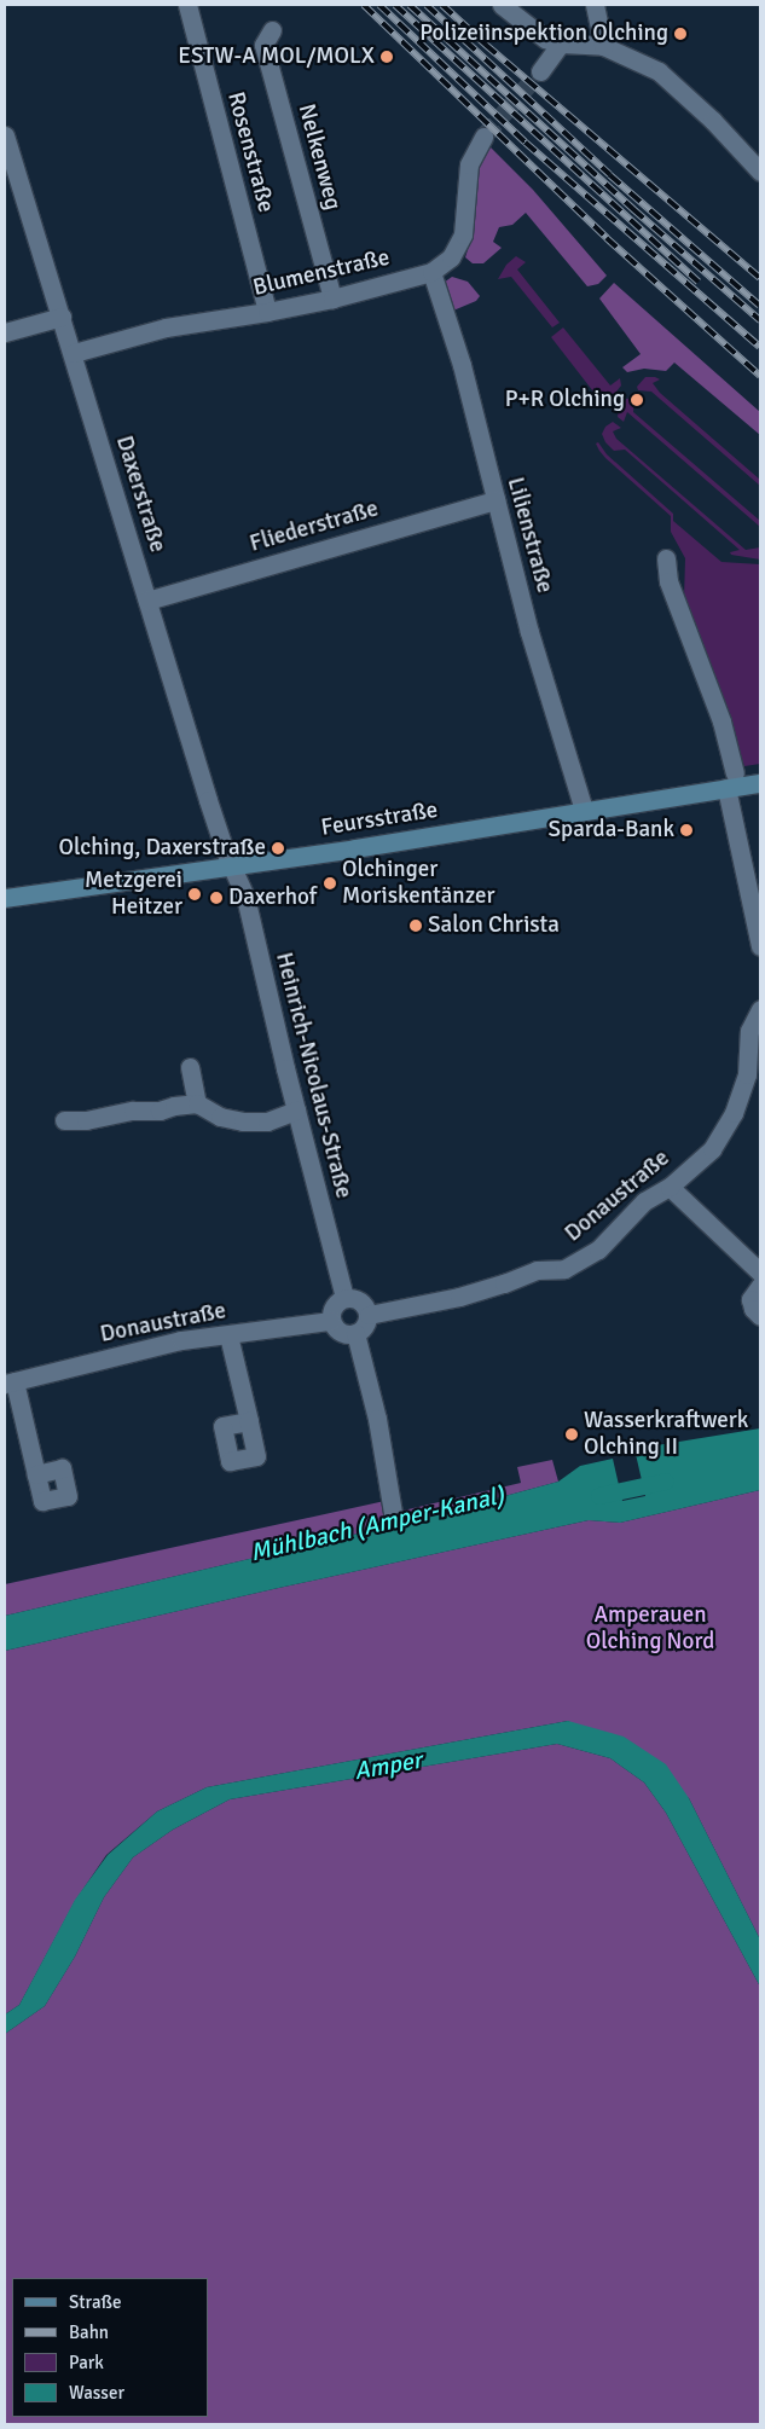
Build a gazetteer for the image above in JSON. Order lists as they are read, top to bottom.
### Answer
{
  "streets": {
    "street": [
      "Rosenstraße",
      "Nelkenweg",
      "Blumenstraße",
      "Daxerstraße",
      "Fliederstraße",
      "Lilienstraße",
      "Feursstraße",
      "Heinrich-Nicolaus-Straße",
      "Donaustraße"
    ]
  },
  "crossings": [
    ["Rosenstraße", "Blumenstraße"],
    ["Nelkenweg", "Blumenstraße"],
    ["Blumenstraße", "Daxerstraße"],
    ["Blumenstraße", "Lilienstraße"],
    ["Daxerstraße", "Fliederstraße"],
    ["Daxerstraße", "Feursstraße"],
    ["Daxerstraße", "Heinrich-Nicolaus-Straße"],
    ["Fliederstraße", "Lilienstraße"],
    ["Lilienstraße", "Feursstraße"],
    ["Feursstraße", "Heinrich-Nicolaus-Straße"],
    ["Heinrich-Nicolaus-Straße", "Donaustraße"]
  ],
  "water": ["Mühlbach (Amper-Kanal)", "Amper"],
  "parks": ["Amperauen Olching Nord"],
  "places": [
    "Polizeiinspektion Olching",
    "ESTW-A MOL/MOLX",
    "P+R Olching",
    "Sparda-Bank",
    "Olching, Daxerstraße",
    "Olchinger Moriskentänzer",
    "Metzgerei Heitzer",
    "Daxerhof",
    "Salon Christa",
    "Wasserkraftwerk Olching II"
  ],
  "legend": [
    "Straße",
    "Bahn",
    "Park",
    "Wasser"
  ]
}
